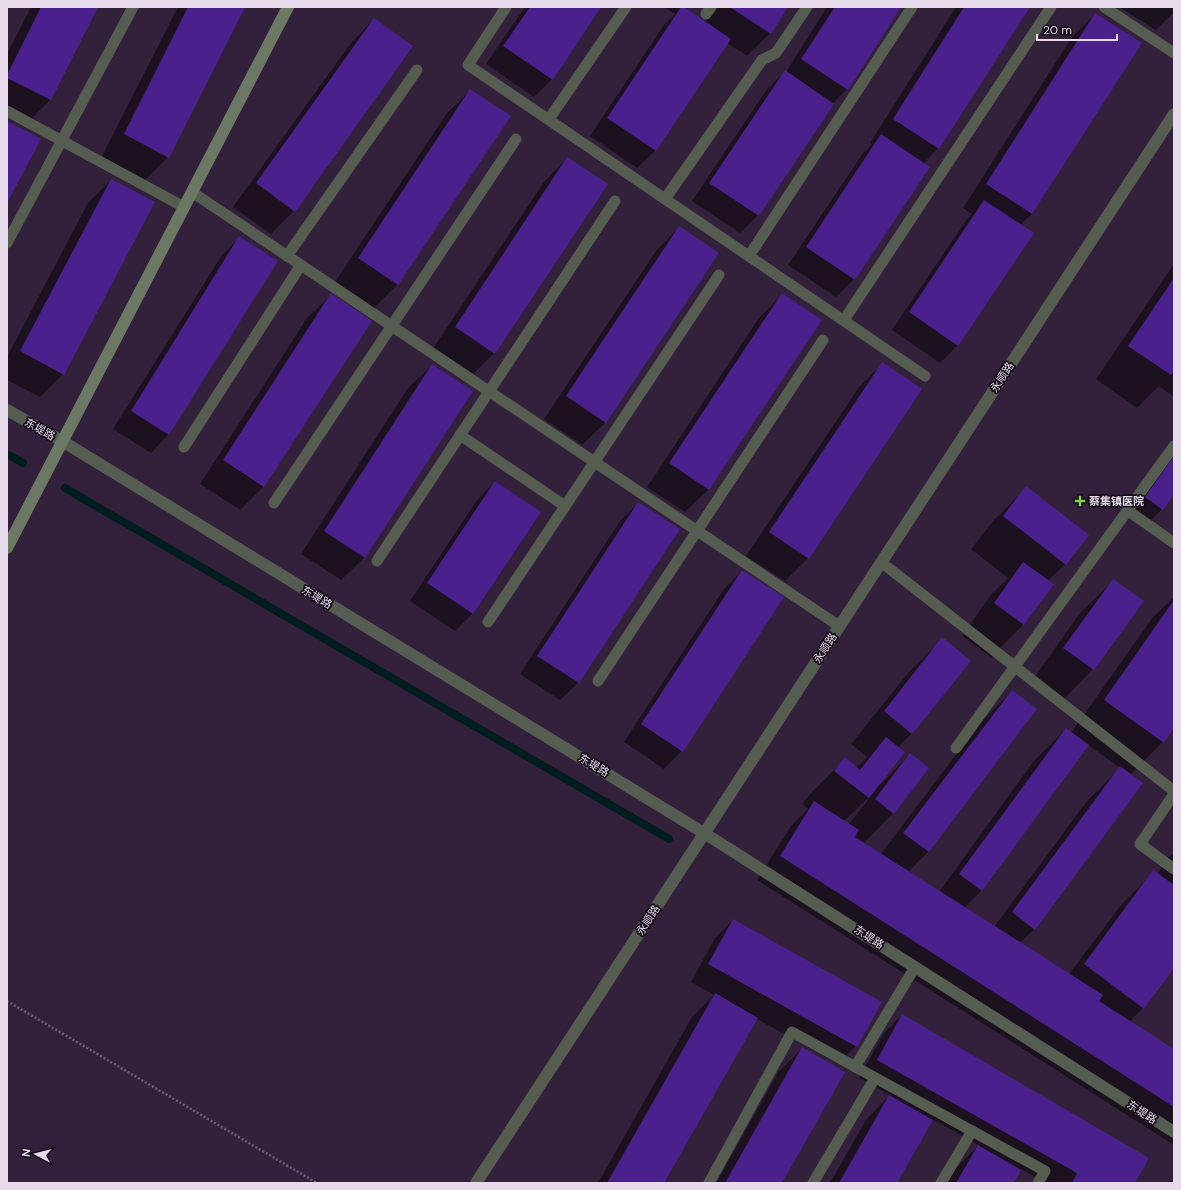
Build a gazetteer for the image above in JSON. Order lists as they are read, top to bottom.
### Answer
{
  "streets": {
    "street": ["永顺路", "东堤路"]
  },
  "crossings": [
    ["永顺路", "东堤路"]
  ],
  "places": {
    "health": ["蔡集镇医院"]
  },
  "scale_bar": "20 m",
  "north": "left"
}
